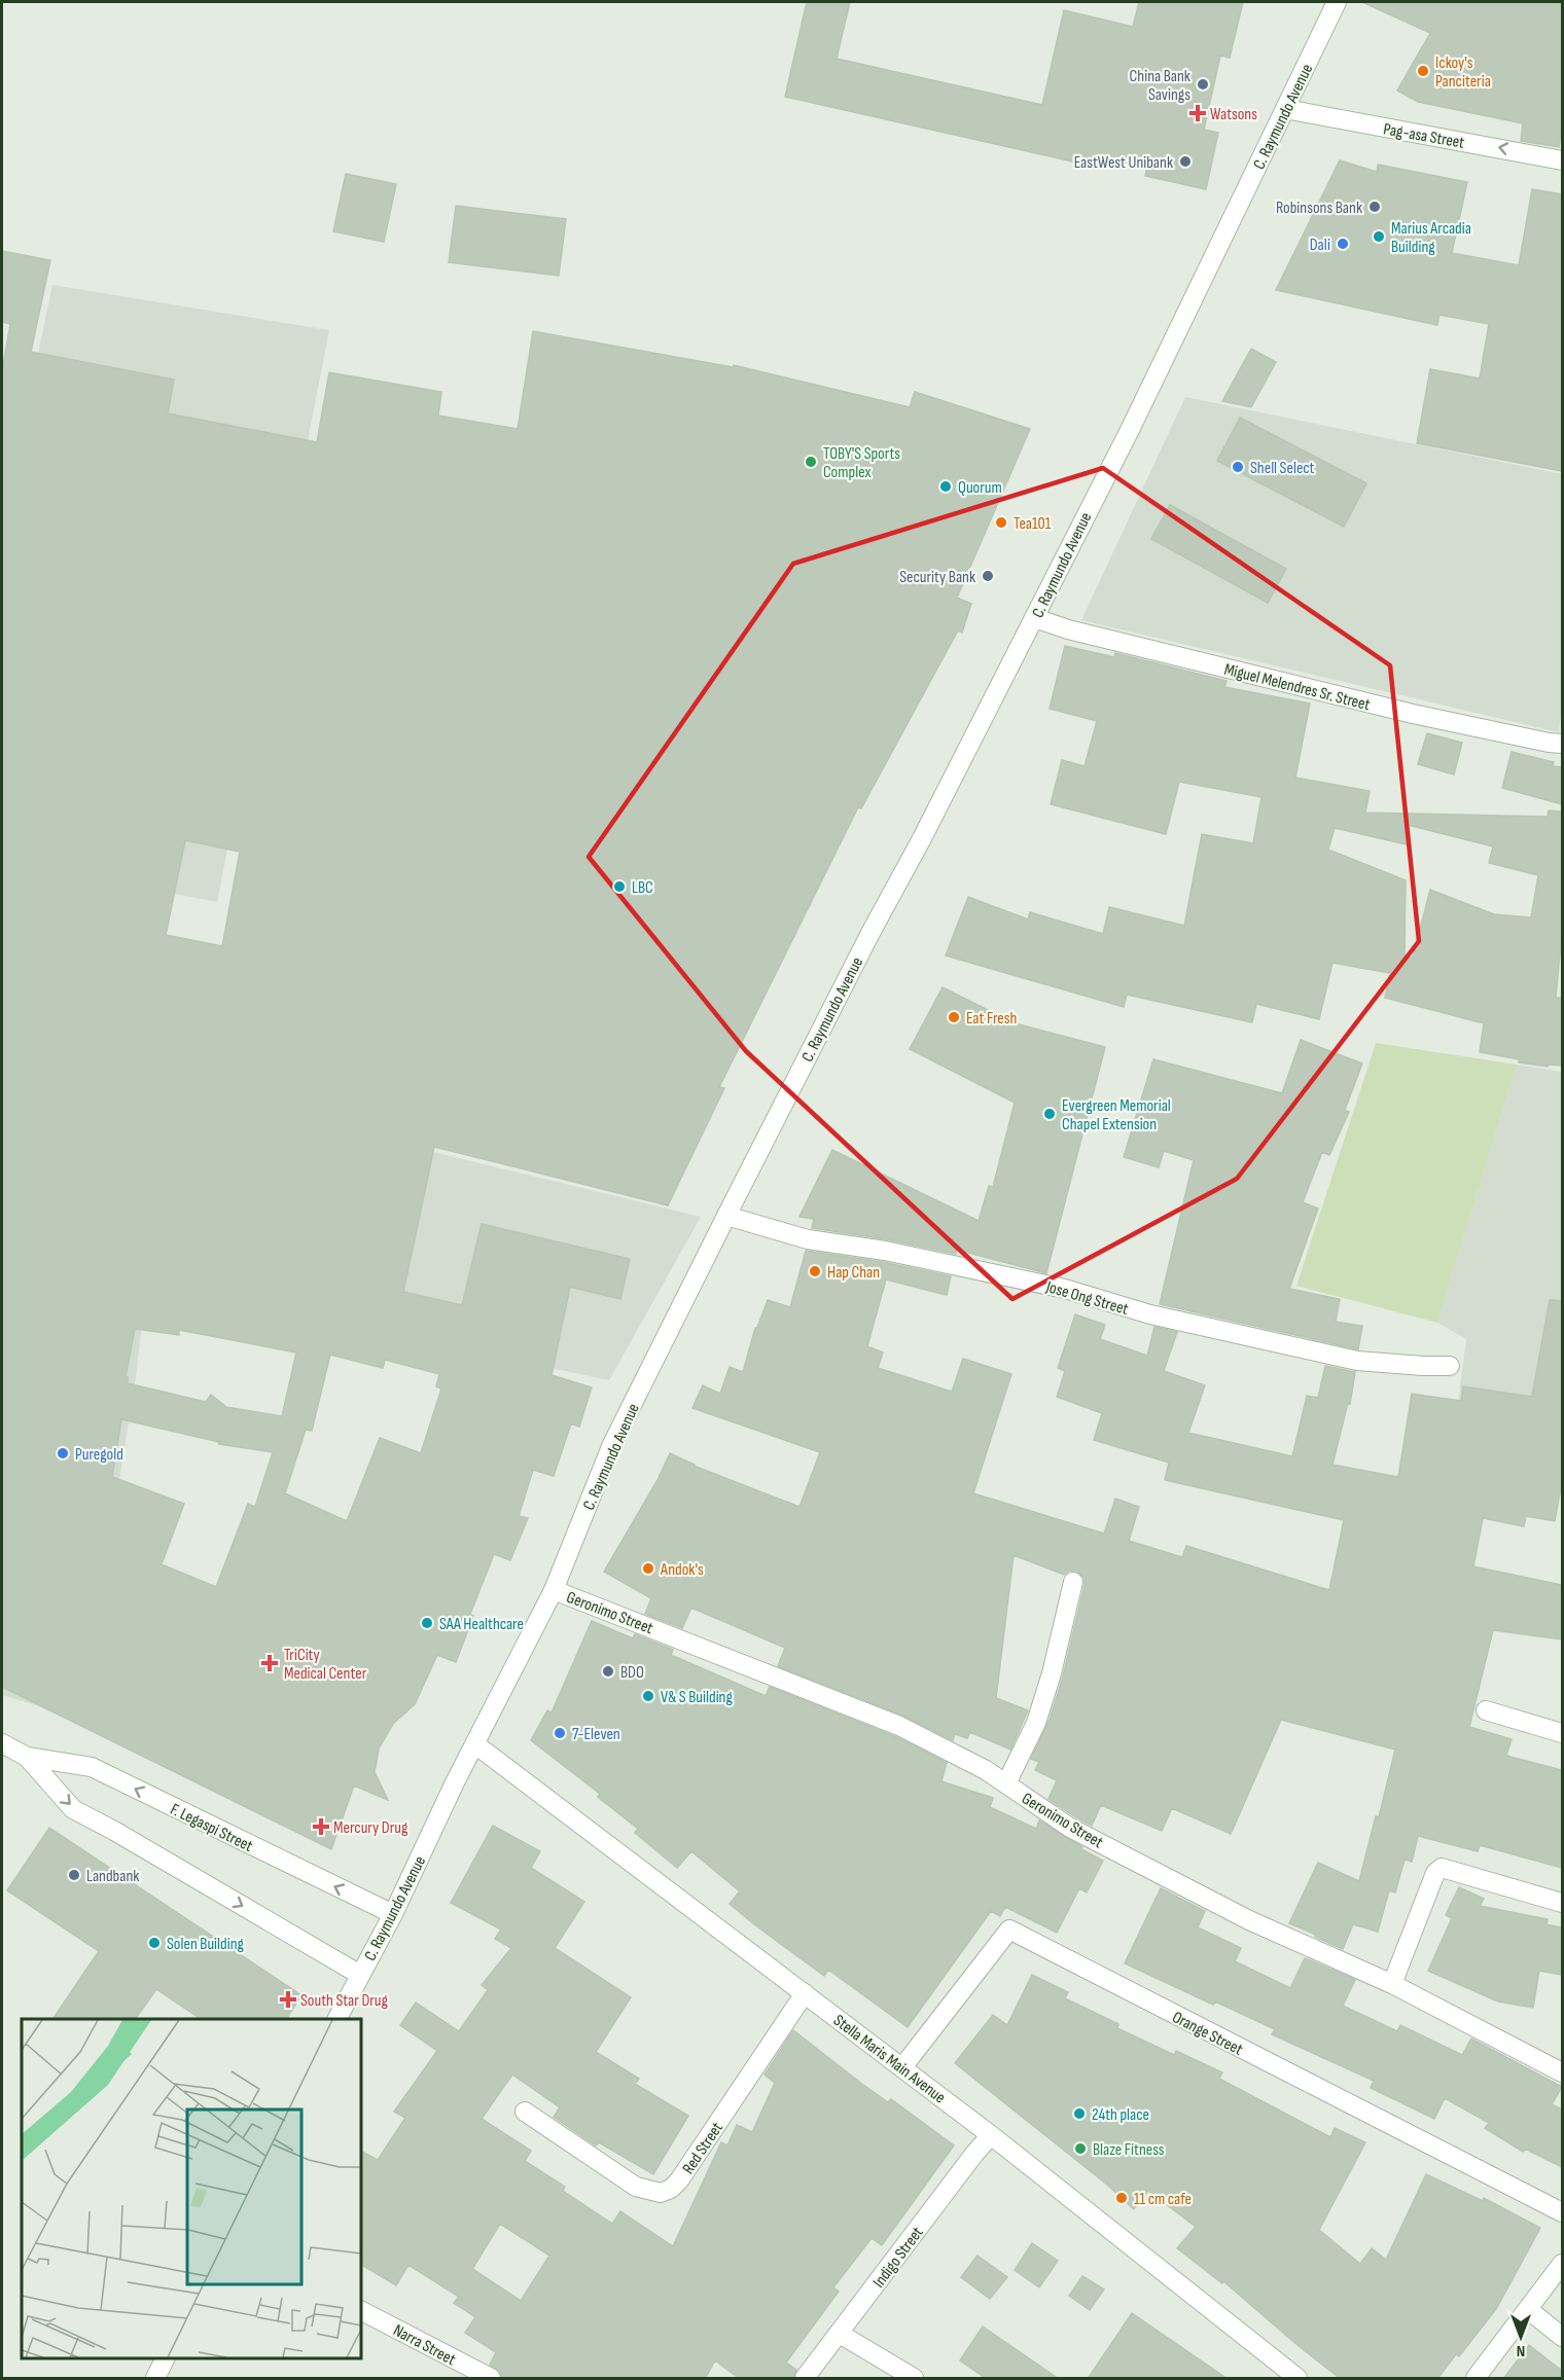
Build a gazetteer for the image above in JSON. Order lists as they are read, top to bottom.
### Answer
{
  "streets": {
    "street": [
      "C. Raymundo Avenue",
      "Pag-asa Street",
      "Miguel Melendres Sr. Street",
      "Jose Ong Street",
      "Geronimo Street",
      "F. Legaspi Street",
      "Orange Street",
      "Stella Maris Main Avenue",
      "Red Street",
      "Indigo Street",
      "Narra Street"
    ]
  },
  "crossings": [
    ["C. Raymundo Avenue", "Pag-asa Street"],
    ["C. Raymundo Avenue", "Miguel Melendres Sr. Street"],
    ["C. Raymundo Avenue", "Jose Ong Street"],
    ["C. Raymundo Avenue", "Geronimo Street"],
    ["C. Raymundo Avenue", "F. Legaspi Street"],
    ["C. Raymundo Avenue", "Stella Maris Main Avenue"],
    ["Orange Street", "Stella Maris Main Avenue"],
    ["Stella Maris Main Avenue", "Red Street"],
    ["Stella Maris Main Avenue", "Indigo Street"]
  ],
  "one_way": ["Pag-asa Street"],
  "places": {
    "other": [
      "Ickoy's Panciteria",
      "China Bank Savings",
      "EastWest Unibank",
      "Robinsons Bank",
      "Marius Arcadia Building",
      "Dali",
      "TOBY'S Sports Complex",
      "Shell Select",
      "Quorum",
      "Tea101",
      "Security Bank",
      "LBC",
      "Eat Fresh",
      "Evergreen Memorial Chapel Extension",
      "Hap Chan",
      "Puregold",
      "Andok's",
      "SAA Healthcare",
      "BDO",
      "V& S Building",
      "7-Eleven",
      "Landbank",
      "Solen Building",
      "24th place",
      "Blaze Fitness",
      "11 cm cafe"
    ],
    "health": [
      "Watsons",
      "TriCity Medical Center",
      "Mercury Drug",
      "South Star Drug"
    ]
  },
  "north": "bottom"
}
